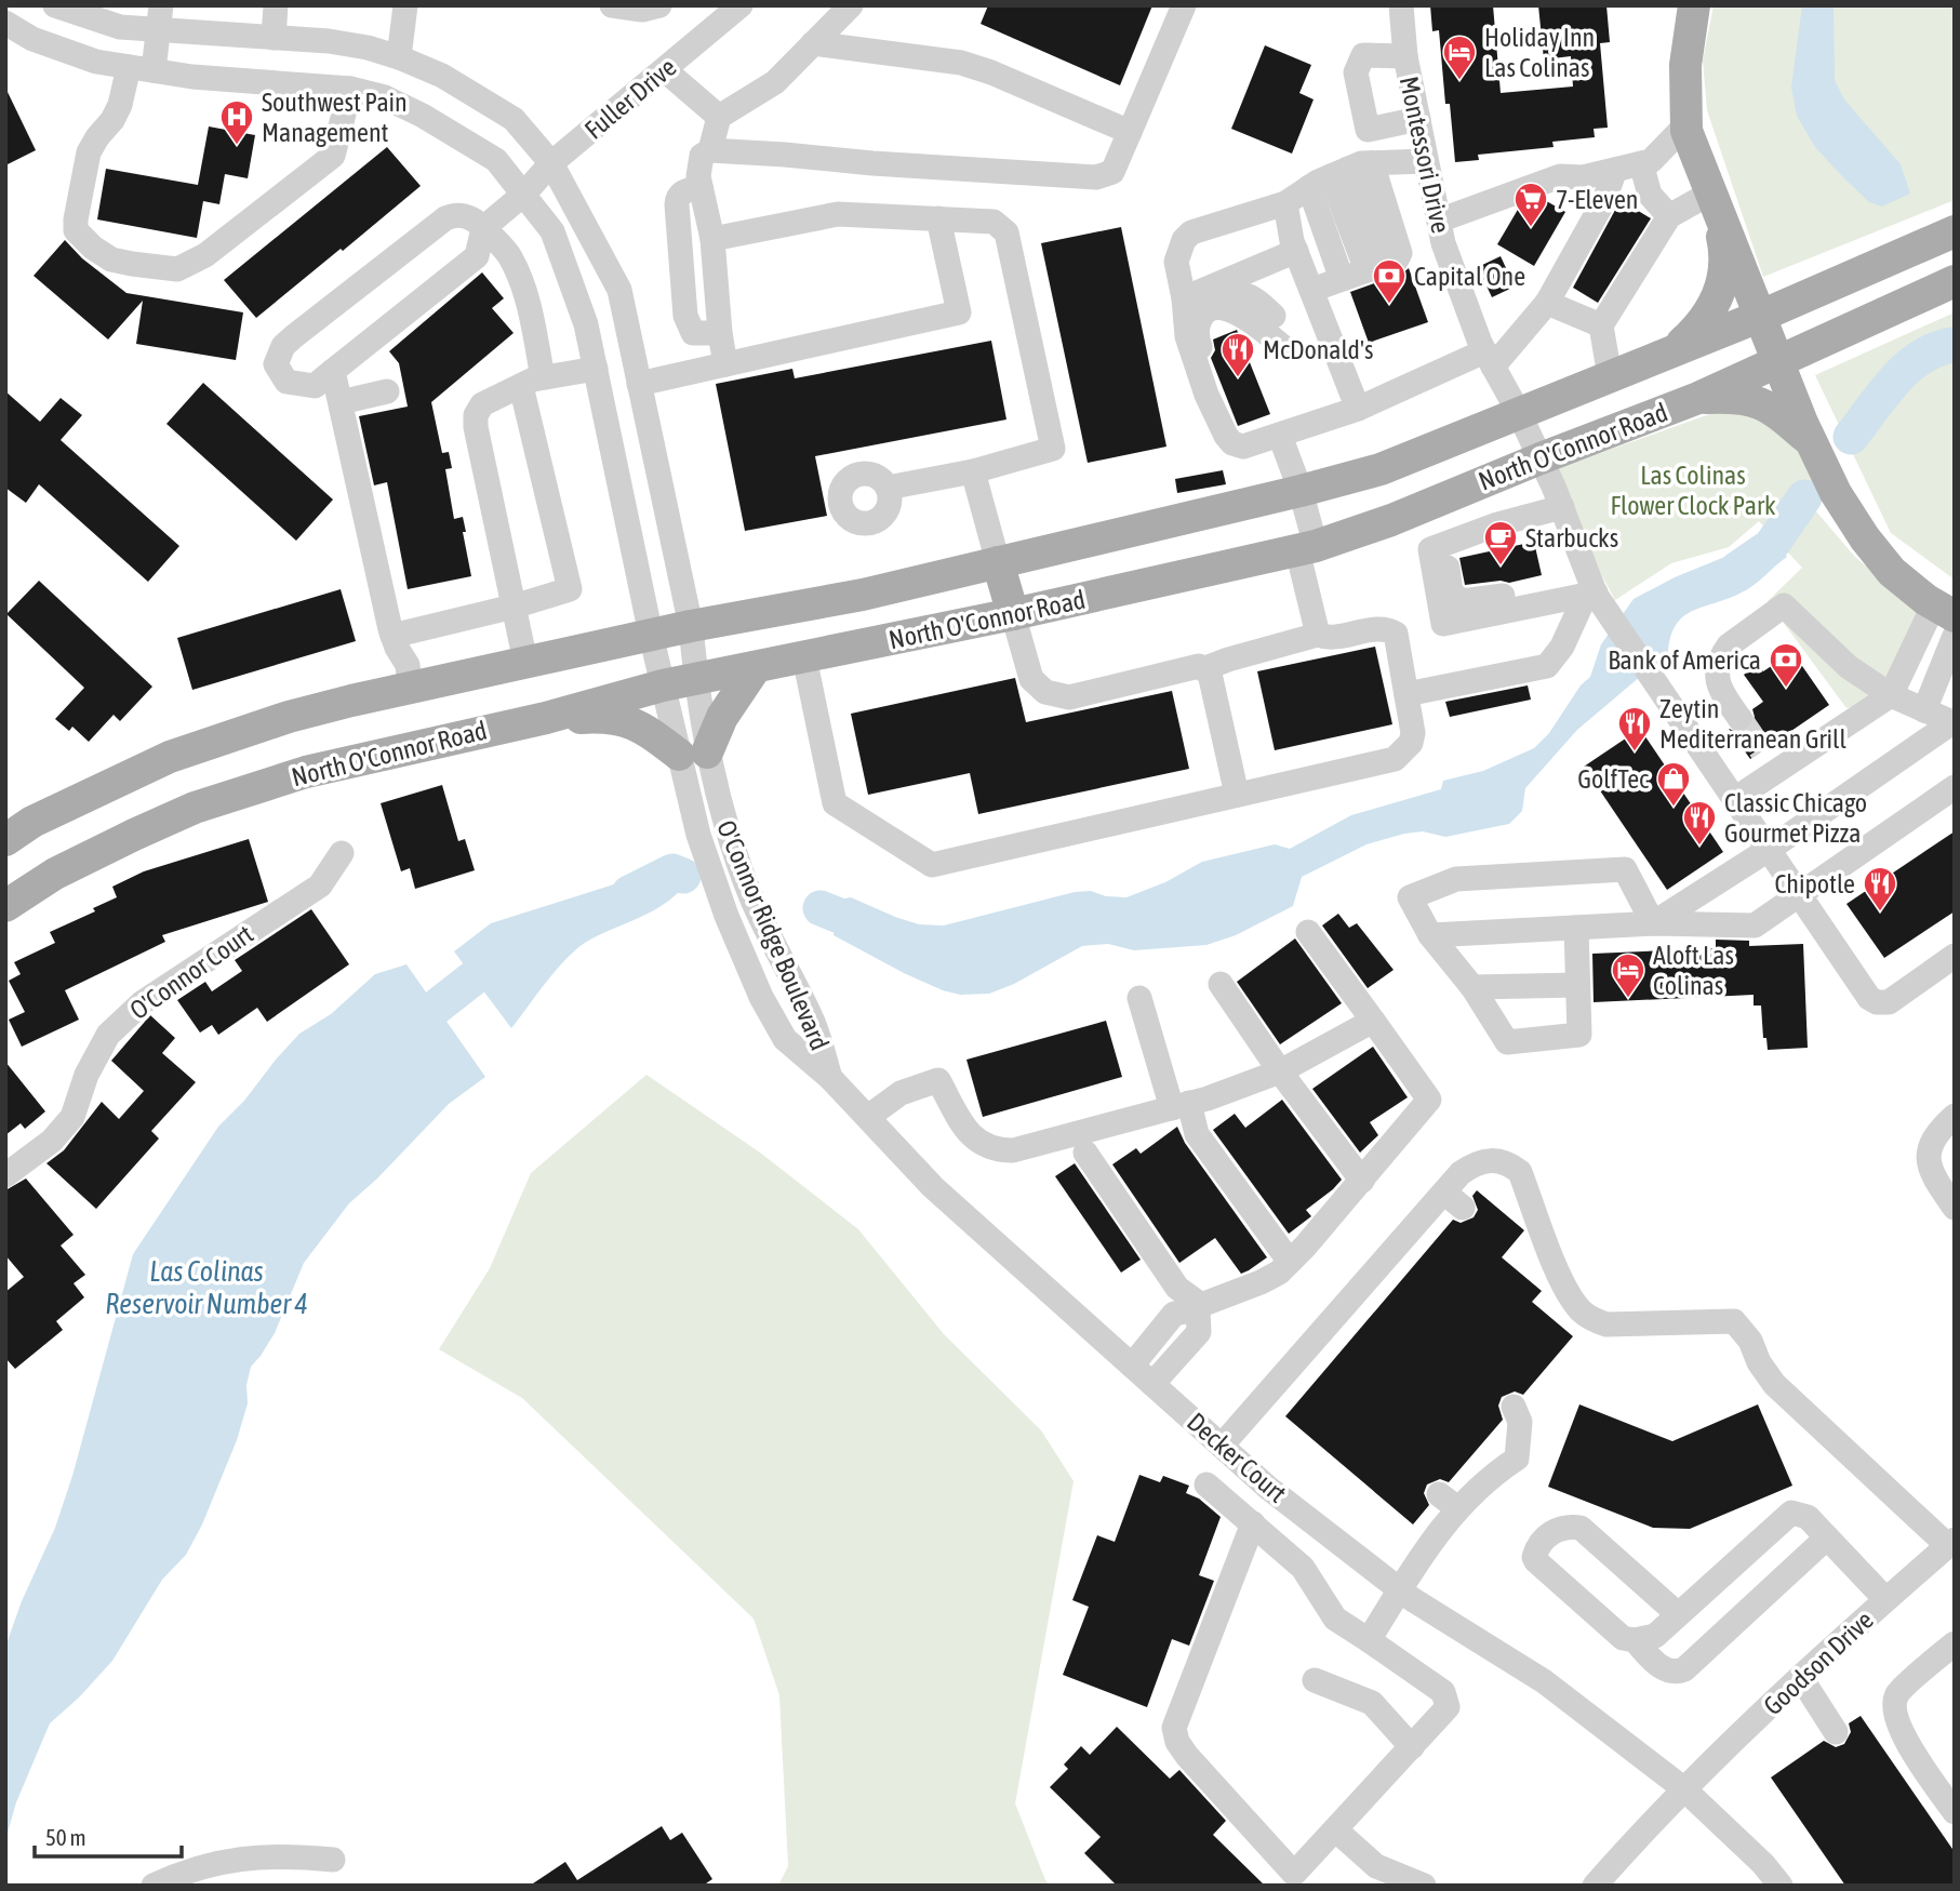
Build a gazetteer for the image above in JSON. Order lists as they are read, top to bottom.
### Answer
{
  "streets": {
    "main road": ["North O'Connor Road"],
    "street": [
      "Fuller Drive",
      "Montessori Drive",
      "O'Connor Ridge Boulevard",
      "O'Connor Court",
      "Decker Court",
      "Goodson Drive"
    ]
  },
  "crossings": [
    ["Fuller Drive", "O'Connor Ridge Boulevard"],
    ["Montessori Drive", "North O'Connor Road"],
    ["North O'Connor Road", "O'Connor Ridge Boulevard"],
    ["O'Connor Ridge Boulevard", "Decker Court"],
    ["Decker Court", "Goodson Drive"]
  ],
  "water": ["Las Colinas Reservoir Number 4"],
  "parks": ["Las Colinas Flower Clock Park"],
  "places": {
    "hotel": ["Holiday Inn Las Colinas", "Aloft Las Colinas"],
    "hospital": ["Southwest Pain Management"],
    "supermarket": ["7-Eleven"],
    "bank": ["Capital One", "Bank of America"],
    "restaurant": [
      "McDonald's",
      "Zeytin Mediterranean Grill",
      "Classic Chicago Gourmet Pizza",
      "Chipotle"
    ],
    "cafe": ["Starbucks"],
    "shop": ["GolfTec"]
  },
  "scale_bar": "50 m"
}
